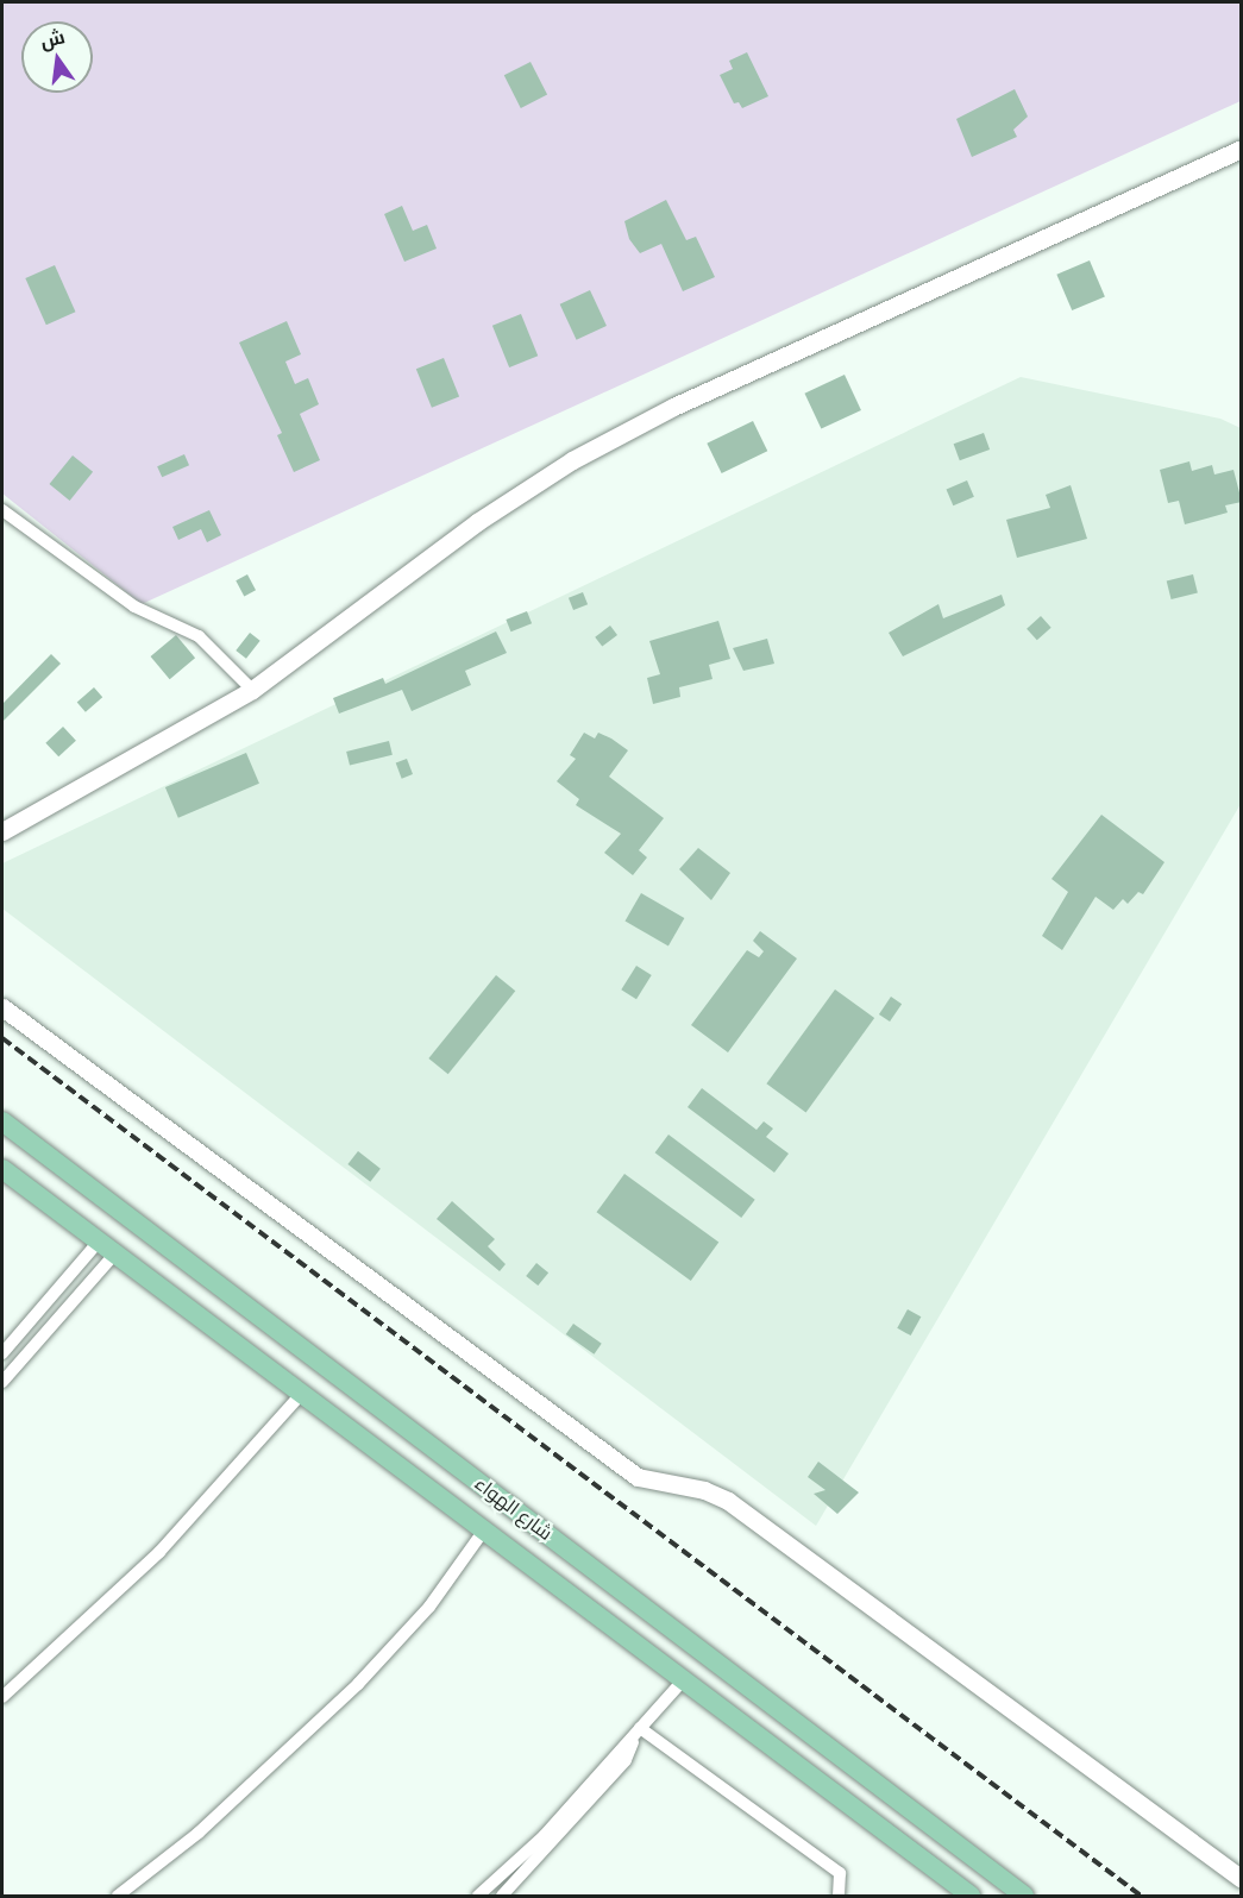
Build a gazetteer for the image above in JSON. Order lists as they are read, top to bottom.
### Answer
{
  "streets": {
    "main road": ["شارع الهواء"]
  },
  "north": "top"
}
